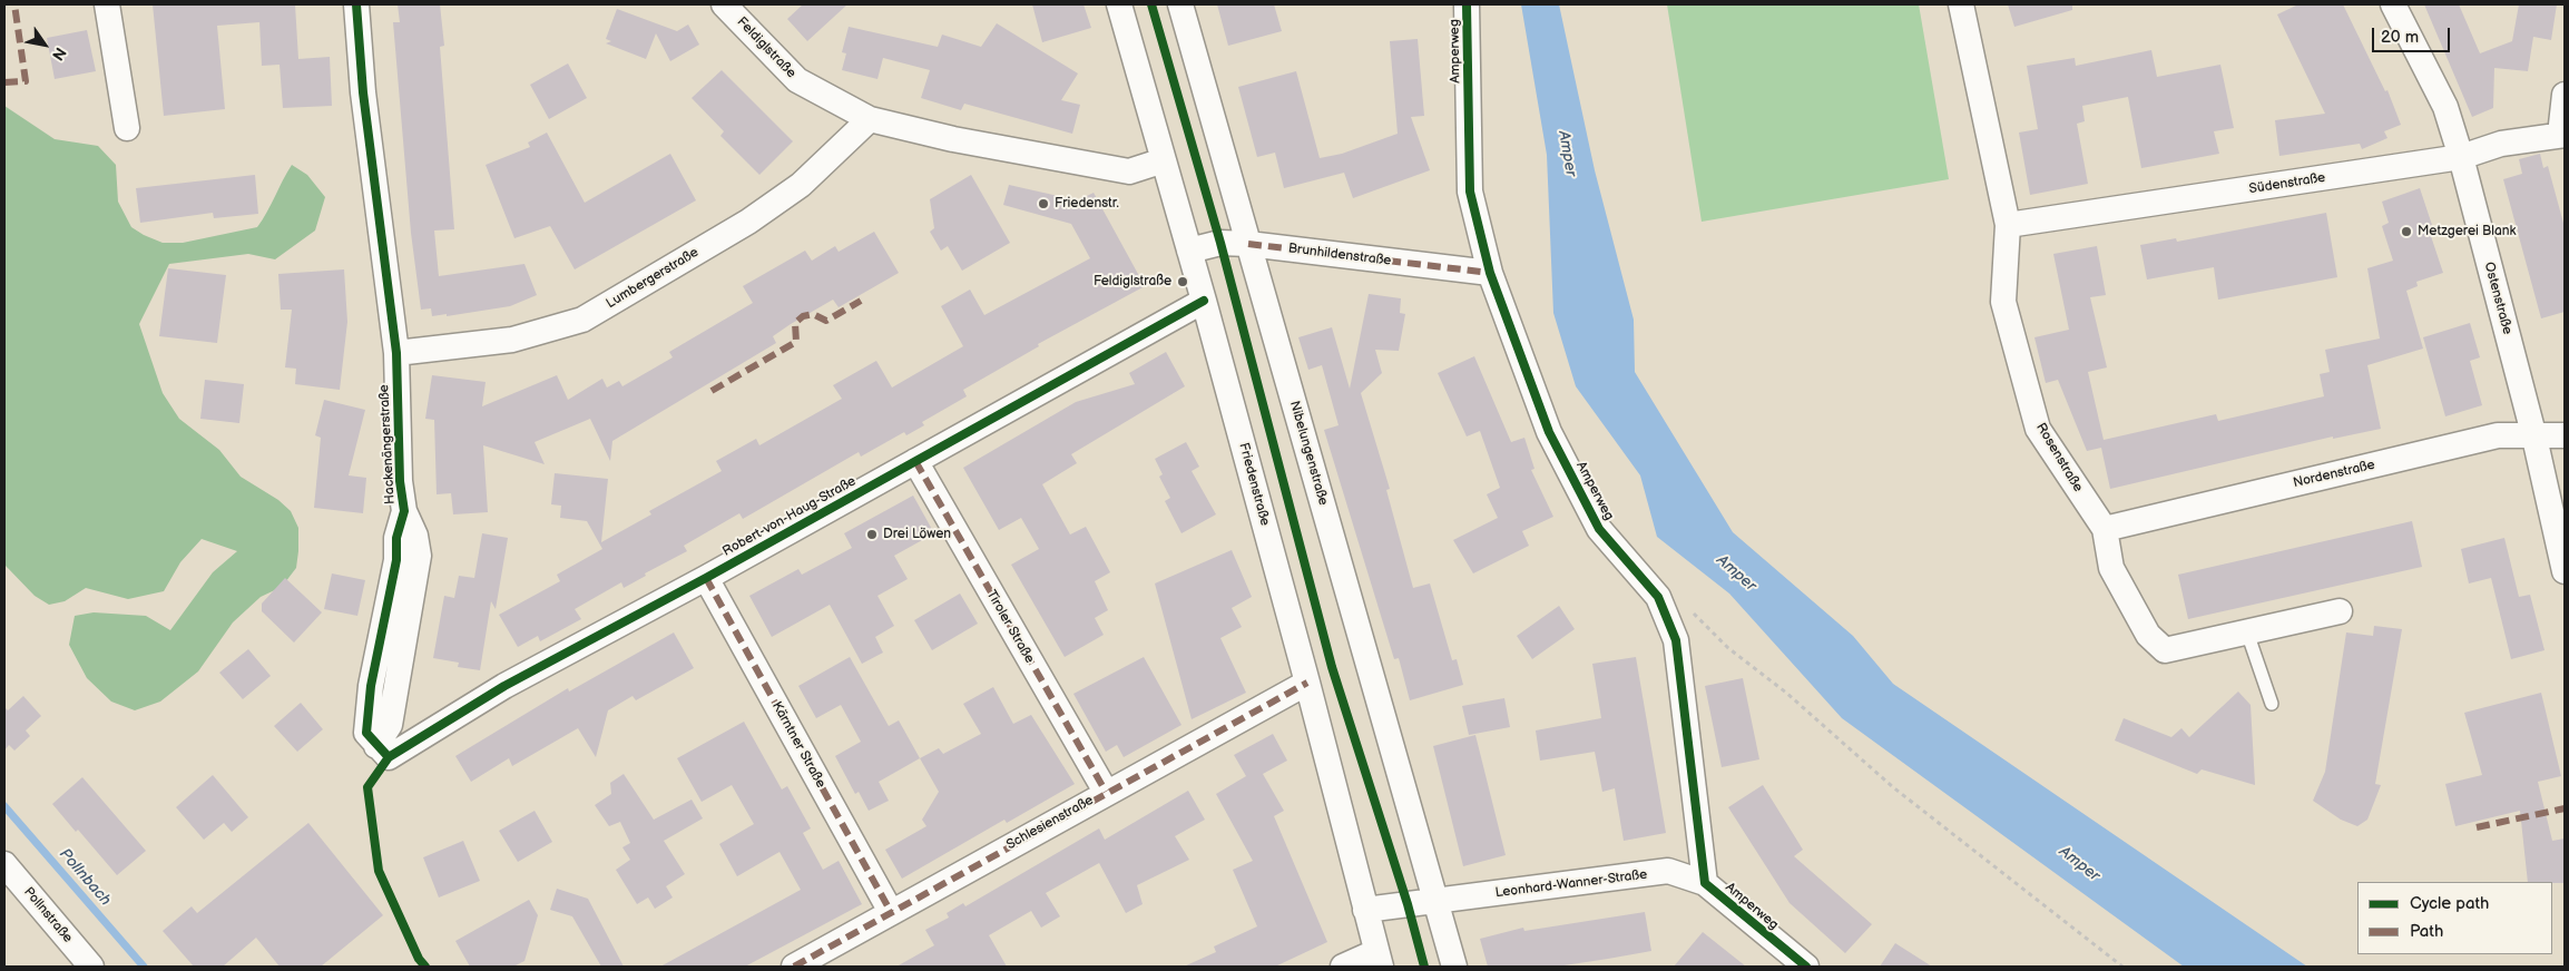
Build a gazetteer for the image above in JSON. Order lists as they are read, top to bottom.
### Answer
{
  "streets": {
    "street": [
      "Feldiglstraße",
      "Amperweg",
      "Südenstraße",
      "Brunhildenstraße",
      "Lumbergerstraße",
      "Ostenstraße",
      "Hackenängerstraße",
      "Nibelungenstraße",
      "Rosenstraße",
      "Nordenstraße",
      "Friedenstraße",
      "Robert-von-Haug-Straße",
      "Tiroler Straße",
      "Kärntner Straße",
      "Schlesienstraße",
      "Leonhard-Wanner-Straße",
      "Pollnstraße"
    ]
  },
  "crossings": [
    ["Feldiglstraße", "Lumbergerstraße"],
    ["Feldiglstraße", "Friedenstraße"],
    ["Amperweg", "Brunhildenstraße"],
    ["Amperweg", "Leonhard-Wanner-Straße"],
    ["Südenstraße", "Ostenstraße"],
    ["Südenstraße", "Rosenstraße"],
    ["Brunhildenstraße", "Nibelungenstraße"],
    ["Brunhildenstraße", "Friedenstraße"],
    ["Lumbergerstraße", "Hackenängerstraße"],
    ["Ostenstraße", "Nordenstraße"],
    ["Hackenängerstraße", "Robert-von-Haug-Straße"],
    ["Nibelungenstraße", "Leonhard-Wanner-Straße"],
    ["Rosenstraße", "Nordenstraße"],
    ["Friedenstraße", "Robert-von-Haug-Straße"],
    ["Friedenstraße", "Schlesienstraße"],
    ["Robert-von-Haug-Straße", "Tiroler Straße"],
    ["Robert-von-Haug-Straße", "Kärntner Straße"],
    ["Tiroler Straße", "Schlesienstraße"],
    ["Kärntner Straße", "Schlesienstraße"]
  ],
  "water": ["Amper", "Pollnbach"],
  "places": [
    "Friedenstr.",
    "Metzgerei Blank",
    "Feldiglstraße",
    "Drei Löwen"
  ],
  "legend": ["Cycle path", "Path"],
  "scale_bar": "20 m",
  "north": "bottom right"
}
